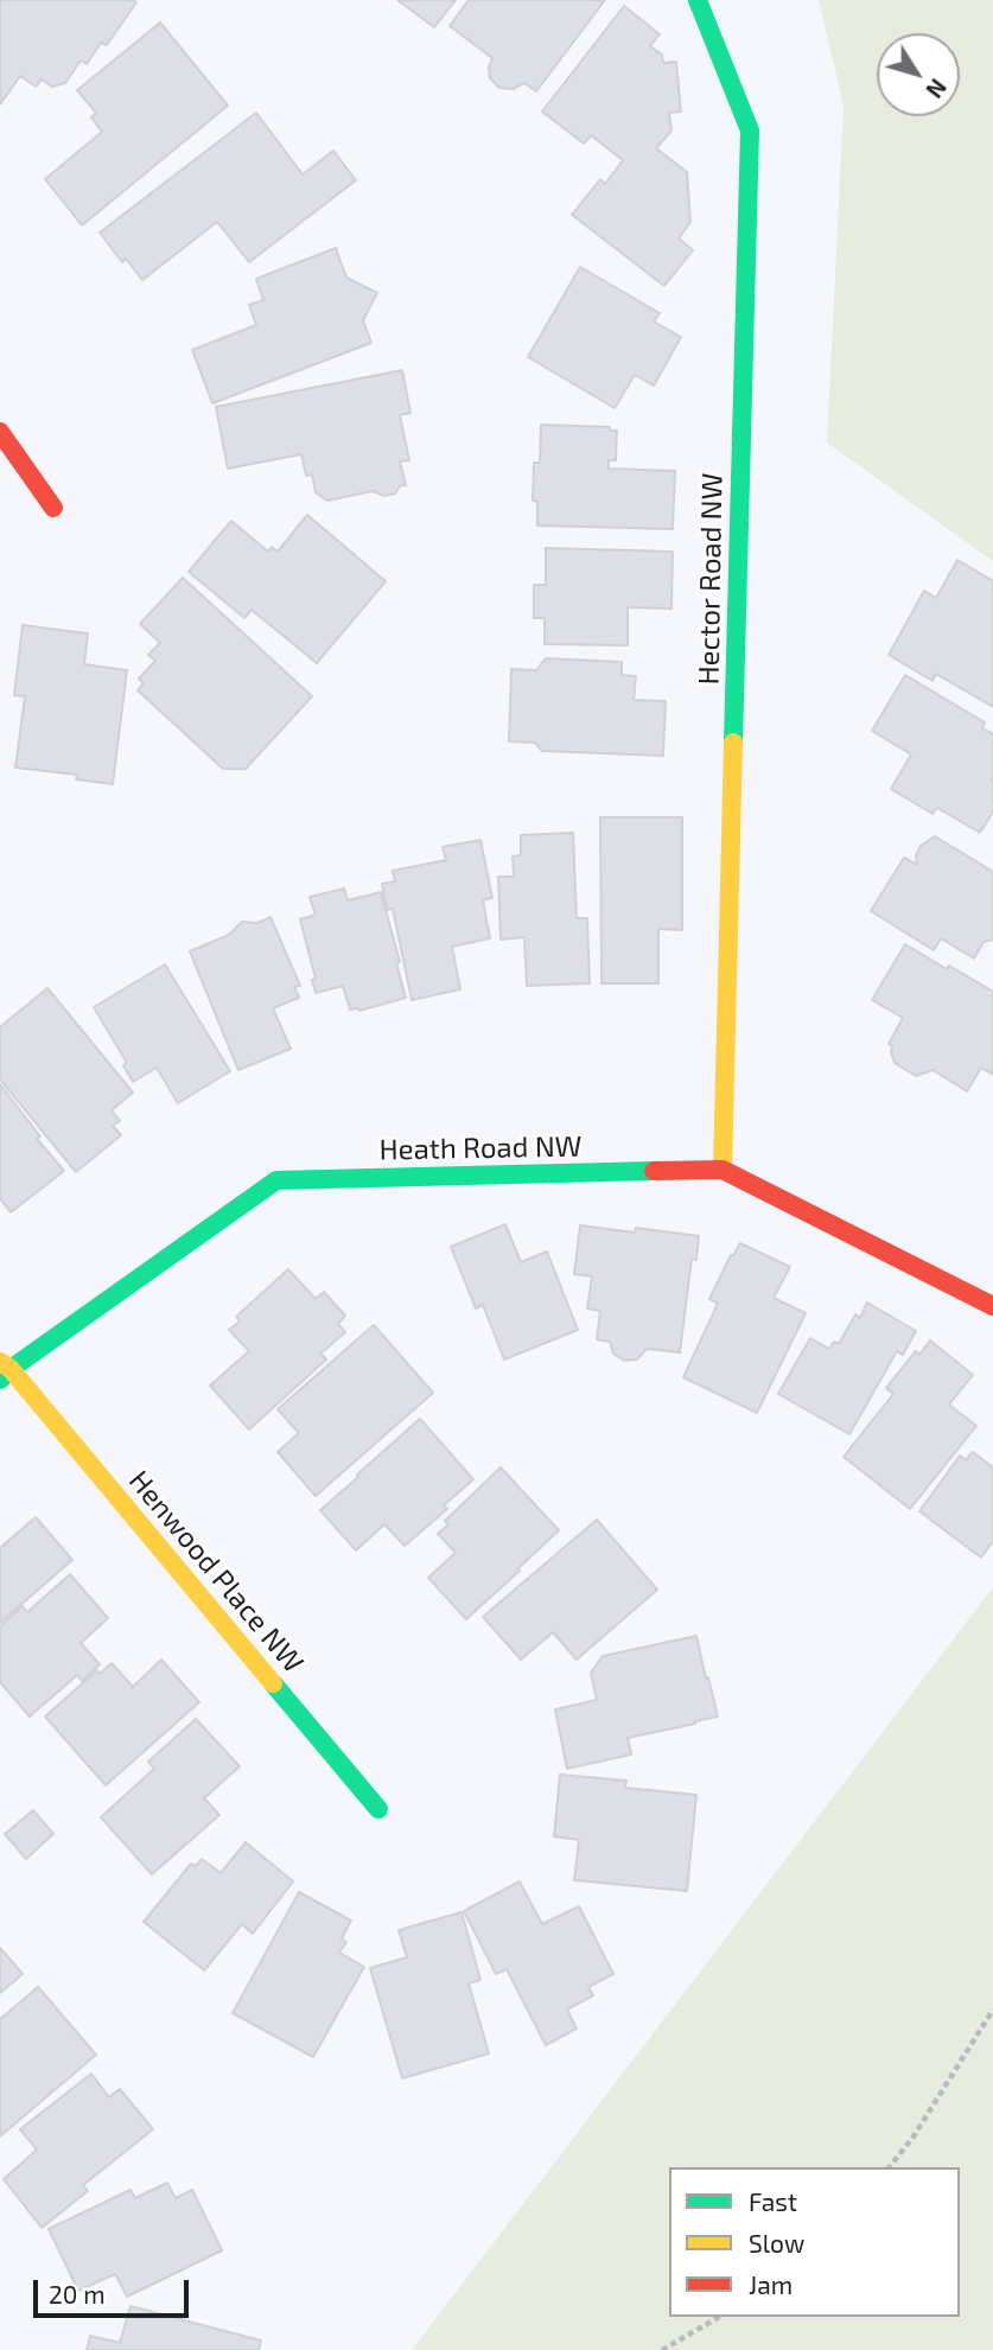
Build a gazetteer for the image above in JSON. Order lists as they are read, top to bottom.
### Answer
{
  "streets": {
    "street": ["Hector Road NW", "Heath Road NW", "Henwood Place NW"]
  },
  "crossings": [
    ["Hector Road NW", "Heath Road NW"],
    ["Heath Road NW", "Henwood Place NW"]
  ],
  "legend": ["Fast", "Slow", "Jam"],
  "scale_bar": "20 m",
  "north": "bottom right"
}
